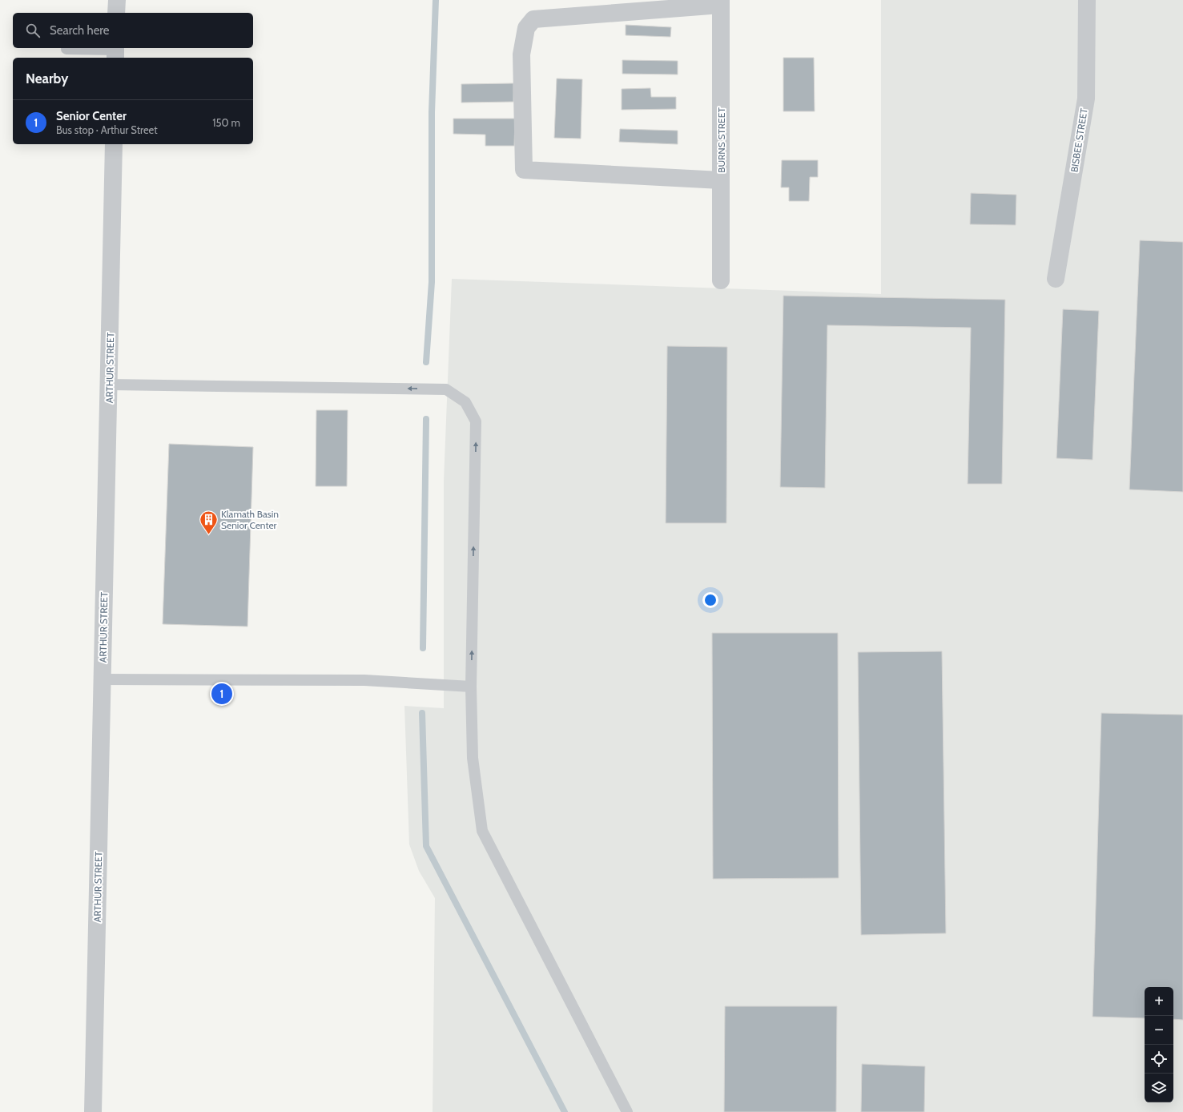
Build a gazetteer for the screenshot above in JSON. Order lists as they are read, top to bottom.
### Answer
{
  "streets": {
    "street": ["BURNS STREET", "BISBEE STREET", "ARTHUR STREET"]
  },
  "places": {
    "building": ["Klamath Basin Senior Center"]
  },
  "page": {
    "search": "Search here",
    "heading": "Nearby",
    "list": [
      {
        "mark": "1",
        "name": "Senior Center",
        "note": "Bus stop · Arthur Street",
        "value": "150 m"
      }
    ],
    "pins": "1",
    "map_buttons": ["+", "−"]
  }
}
